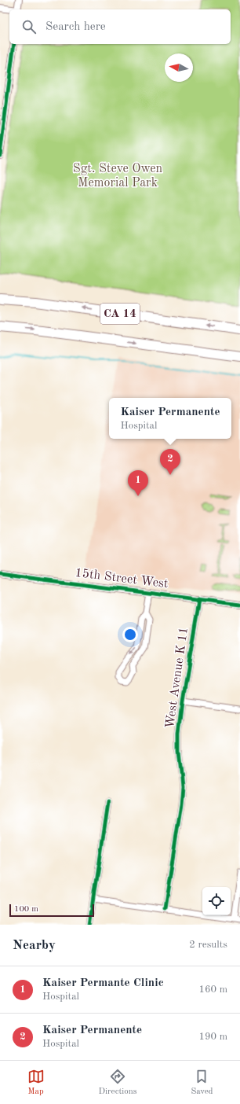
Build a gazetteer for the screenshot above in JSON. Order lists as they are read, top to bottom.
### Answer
{
  "streets": {
    "highway": ["CA 14"],
    "street": ["15th Street West", "West Avenue K 11"]
  },
  "crossings": [
    ["15th Street West", "West Avenue K 11"]
  ],
  "parks": ["Sgt. Steve Owen Memorial Park"],
  "scale_bar": "100 m",
  "north": "left",
  "page": {
    "search": "Search here",
    "popup": ["Kaiser Permanente", "Hospital"],
    "pins": ["2", "1"],
    "scale": "100 m",
    "heading": ["Nearby", "2 results"],
    "list": [
      {
        "mark": "1",
        "name": "Kaiser Permante Clinic",
        "note": "Hospital",
        "value": "160 m"
      },
      {
        "mark": "2",
        "name": "Kaiser Permanente",
        "note": "Hospital",
        "value": "190 m"
      }
    ],
    "nav": ["Map", "Directions", "Saved"]
  }
}
